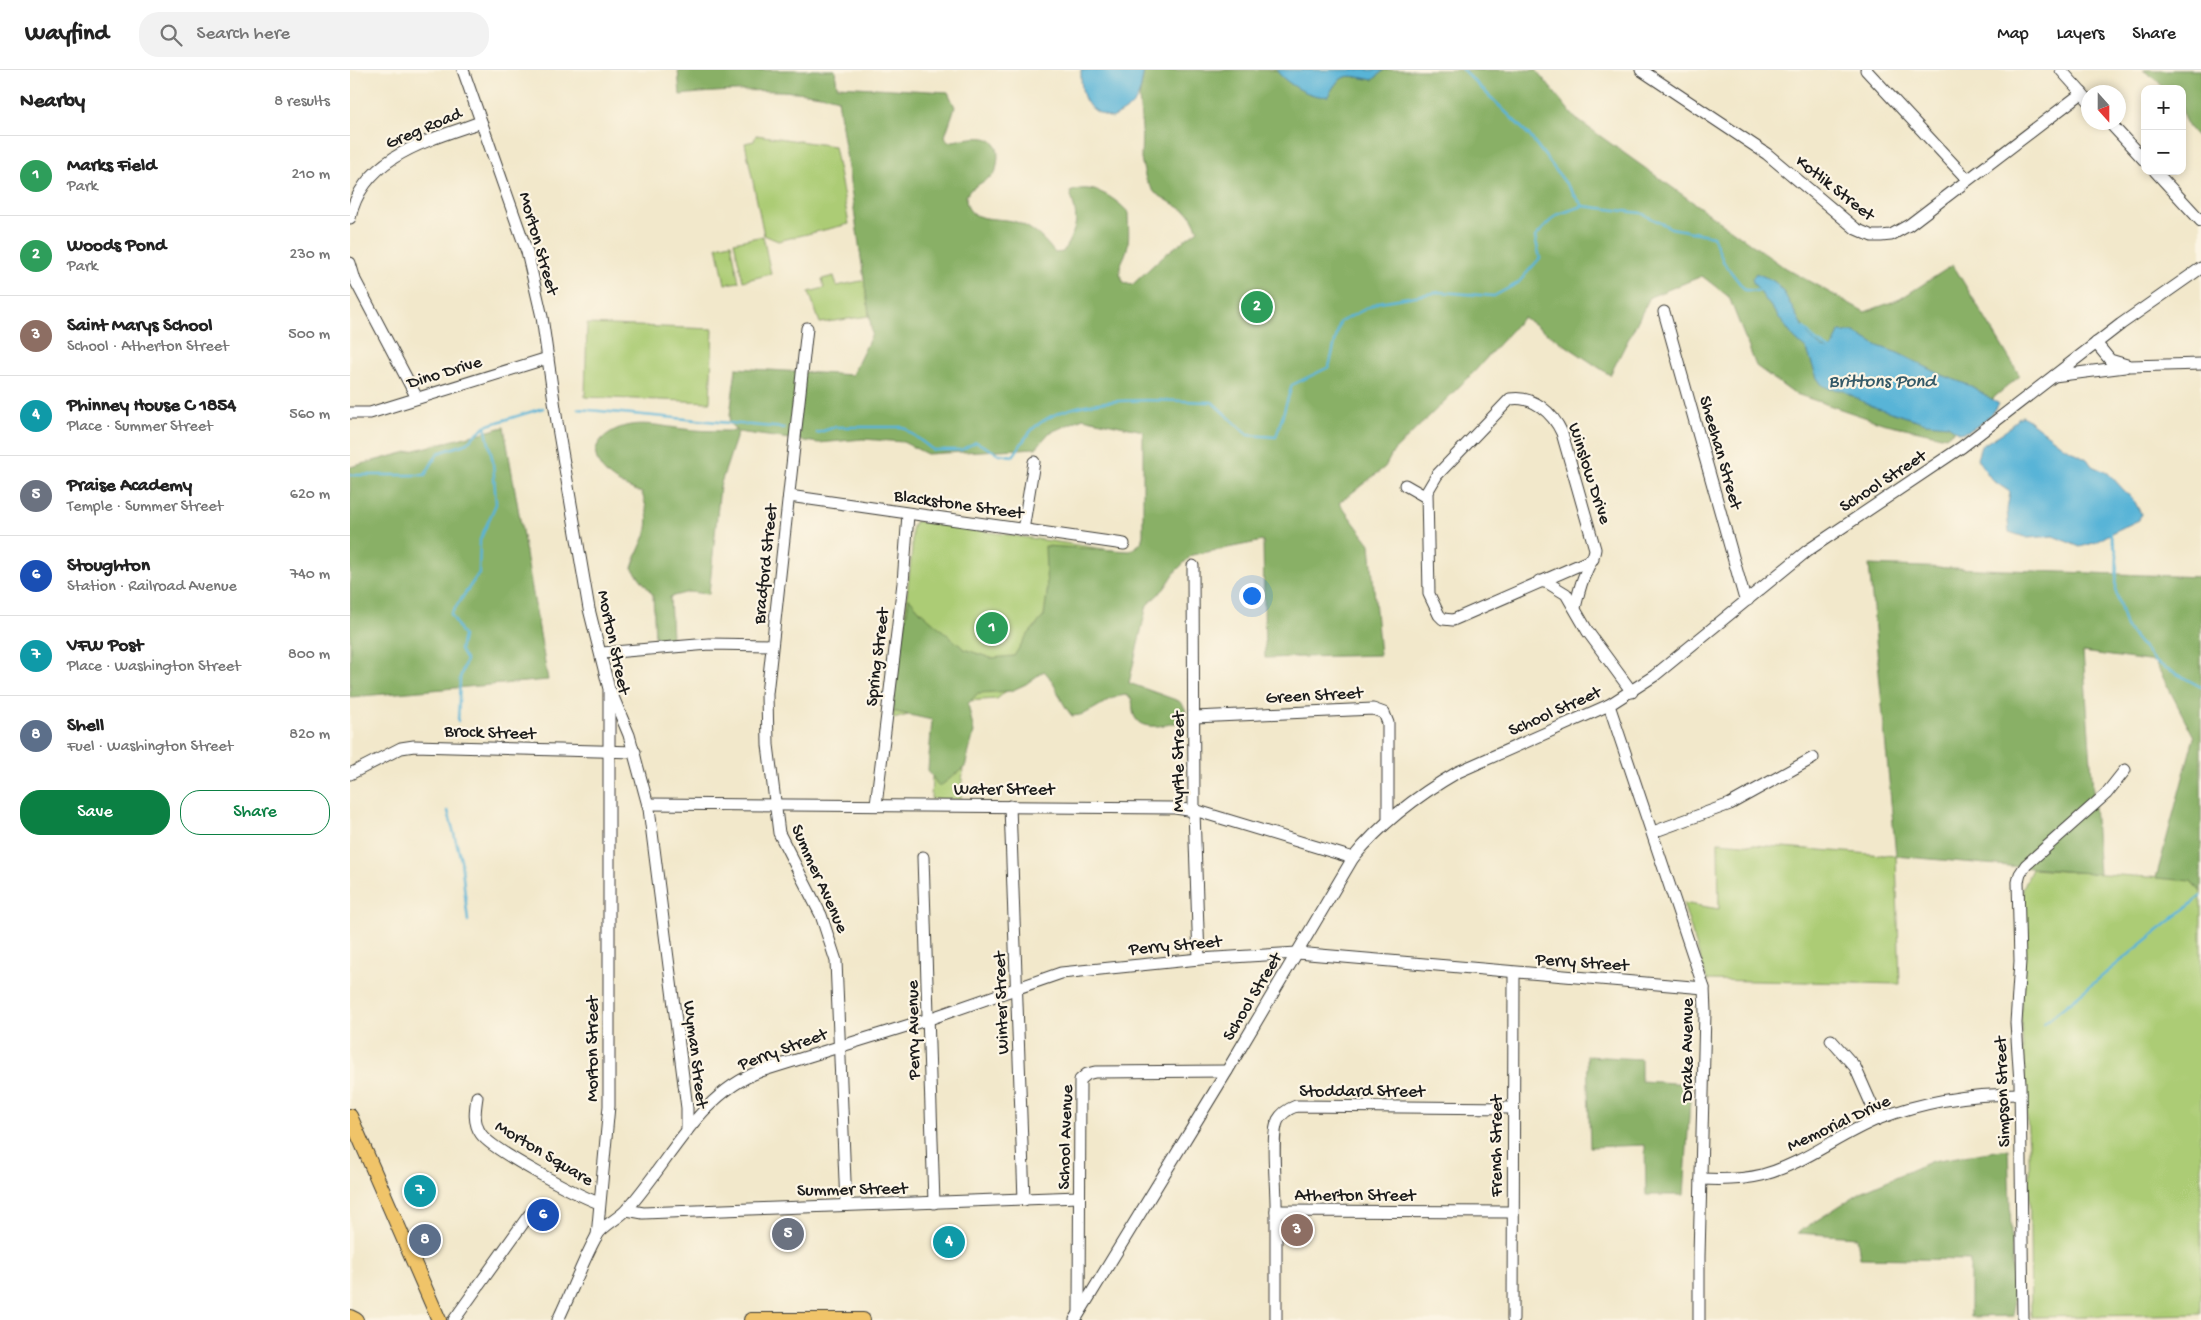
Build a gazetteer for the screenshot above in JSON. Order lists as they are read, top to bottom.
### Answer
{
  "streets": {
    "street": [
      "Greg Road",
      "Kotlik Street",
      "Morton Street",
      "Dino Drive",
      "Sheehan Street",
      "Winslow Drive",
      "School Street",
      "Blackstone Street",
      "Bradford Street",
      "Spring Street",
      "Green Street",
      "Brock Street",
      "Myrtle Street",
      "Water Street",
      "Summer Avenue",
      "Perry Street",
      "Winter Street",
      "Perry Avenue",
      "Drake Avenue",
      "Wyman Street",
      "Stoddard Street",
      "Simpson Street",
      "Memorial Drive",
      "School Avenue",
      "French Street",
      "Morton Square",
      "Summer Street",
      "Atherton Street"
    ]
  },
  "crossings": [
    ["Greg Road", "Morton Street"],
    ["Morton Street", "Dino Drive"],
    ["Morton Street", "Brock Street"],
    ["Morton Street", "Wyman Street"],
    ["Morton Street", "Morton Square"],
    ["Sheehan Street", "School Street"],
    ["School Street", "Green Street"],
    ["School Street", "Water Street"],
    ["School Street", "Perry Street"],
    ["School Street", "Drake Avenue"],
    ["School Street", "School Avenue"],
    ["Blackstone Street", "Bradford Street"],
    ["Blackstone Street", "Spring Street"],
    ["Bradford Street", "Water Street"],
    ["Bradford Street", "Summer Avenue"],
    ["Spring Street", "Water Street"],
    ["Green Street", "Myrtle Street"],
    ["Brock Street", "Wyman Street"],
    ["Myrtle Street", "Water Street"],
    ["Myrtle Street", "Perry Street"],
    ["Water Street", "Summer Avenue"],
    ["Water Street", "Winter Street"],
    ["Water Street", "Wyman Street"],
    ["Summer Avenue", "Perry Street"],
    ["Summer Avenue", "Summer Street"],
    ["Perry Street", "Winter Street"],
    ["Perry Street", "Perry Avenue"],
    ["Perry Street", "Drake Avenue"],
    ["Perry Street", "Wyman Street"],
    ["Perry Street", "French Street"],
    ["Winter Street", "Summer Street"],
    ["Perry Avenue", "Summer Street"],
    ["Drake Avenue", "Memorial Drive"],
    ["Wyman Street", "Summer Street"],
    ["Stoddard Street", "French Street"],
    ["Stoddard Street", "Atherton Street"],
    ["Simpson Street", "Memorial Drive"],
    ["School Avenue", "Summer Street"],
    ["French Street", "Atherton Street"]
  ],
  "water": ["Brittons Pond"],
  "north": "bottom",
  "page": {
    "header": "Wayfind",
    "search": "Search here",
    "nav": ["Map", "Layers", "Share"],
    "heading": ["Nearby", "8 results"],
    "map_buttons": ["+", "−"],
    "list": [
      {
        "mark": "1",
        "name": "Marks Field",
        "note": "Park",
        "value": "210 m"
      },
      {
        "mark": "2",
        "name": "Woods Pond",
        "note": "Park",
        "value": "230 m"
      },
      {
        "mark": "3",
        "name": "Saint Marys School",
        "note": "School · Atherton Street",
        "value": "500 m"
      },
      {
        "mark": "4",
        "name": "Phinney House C 1854",
        "note": "Place · Summer Street",
        "value": "560 m"
      },
      {
        "mark": "5",
        "name": "Praise Academy",
        "note": "Temple · Summer Street",
        "value": "620 m"
      },
      {
        "mark": "6",
        "name": "Stoughton",
        "note": "Station · Railroad Avenue",
        "value": "740 m"
      },
      {
        "mark": "7",
        "name": "VFW Post",
        "note": "Place · Washington Street",
        "value": "800 m"
      },
      {
        "mark": "8",
        "name": "Shell",
        "note": "Fuel · Washington Street",
        "value": "820 m"
      }
    ],
    "pins": [
      "2",
      "1",
      "7",
      "6",
      "3",
      "5",
      "8",
      "4"
    ],
    "buttons": ["Save", "Share"]
  }
}
